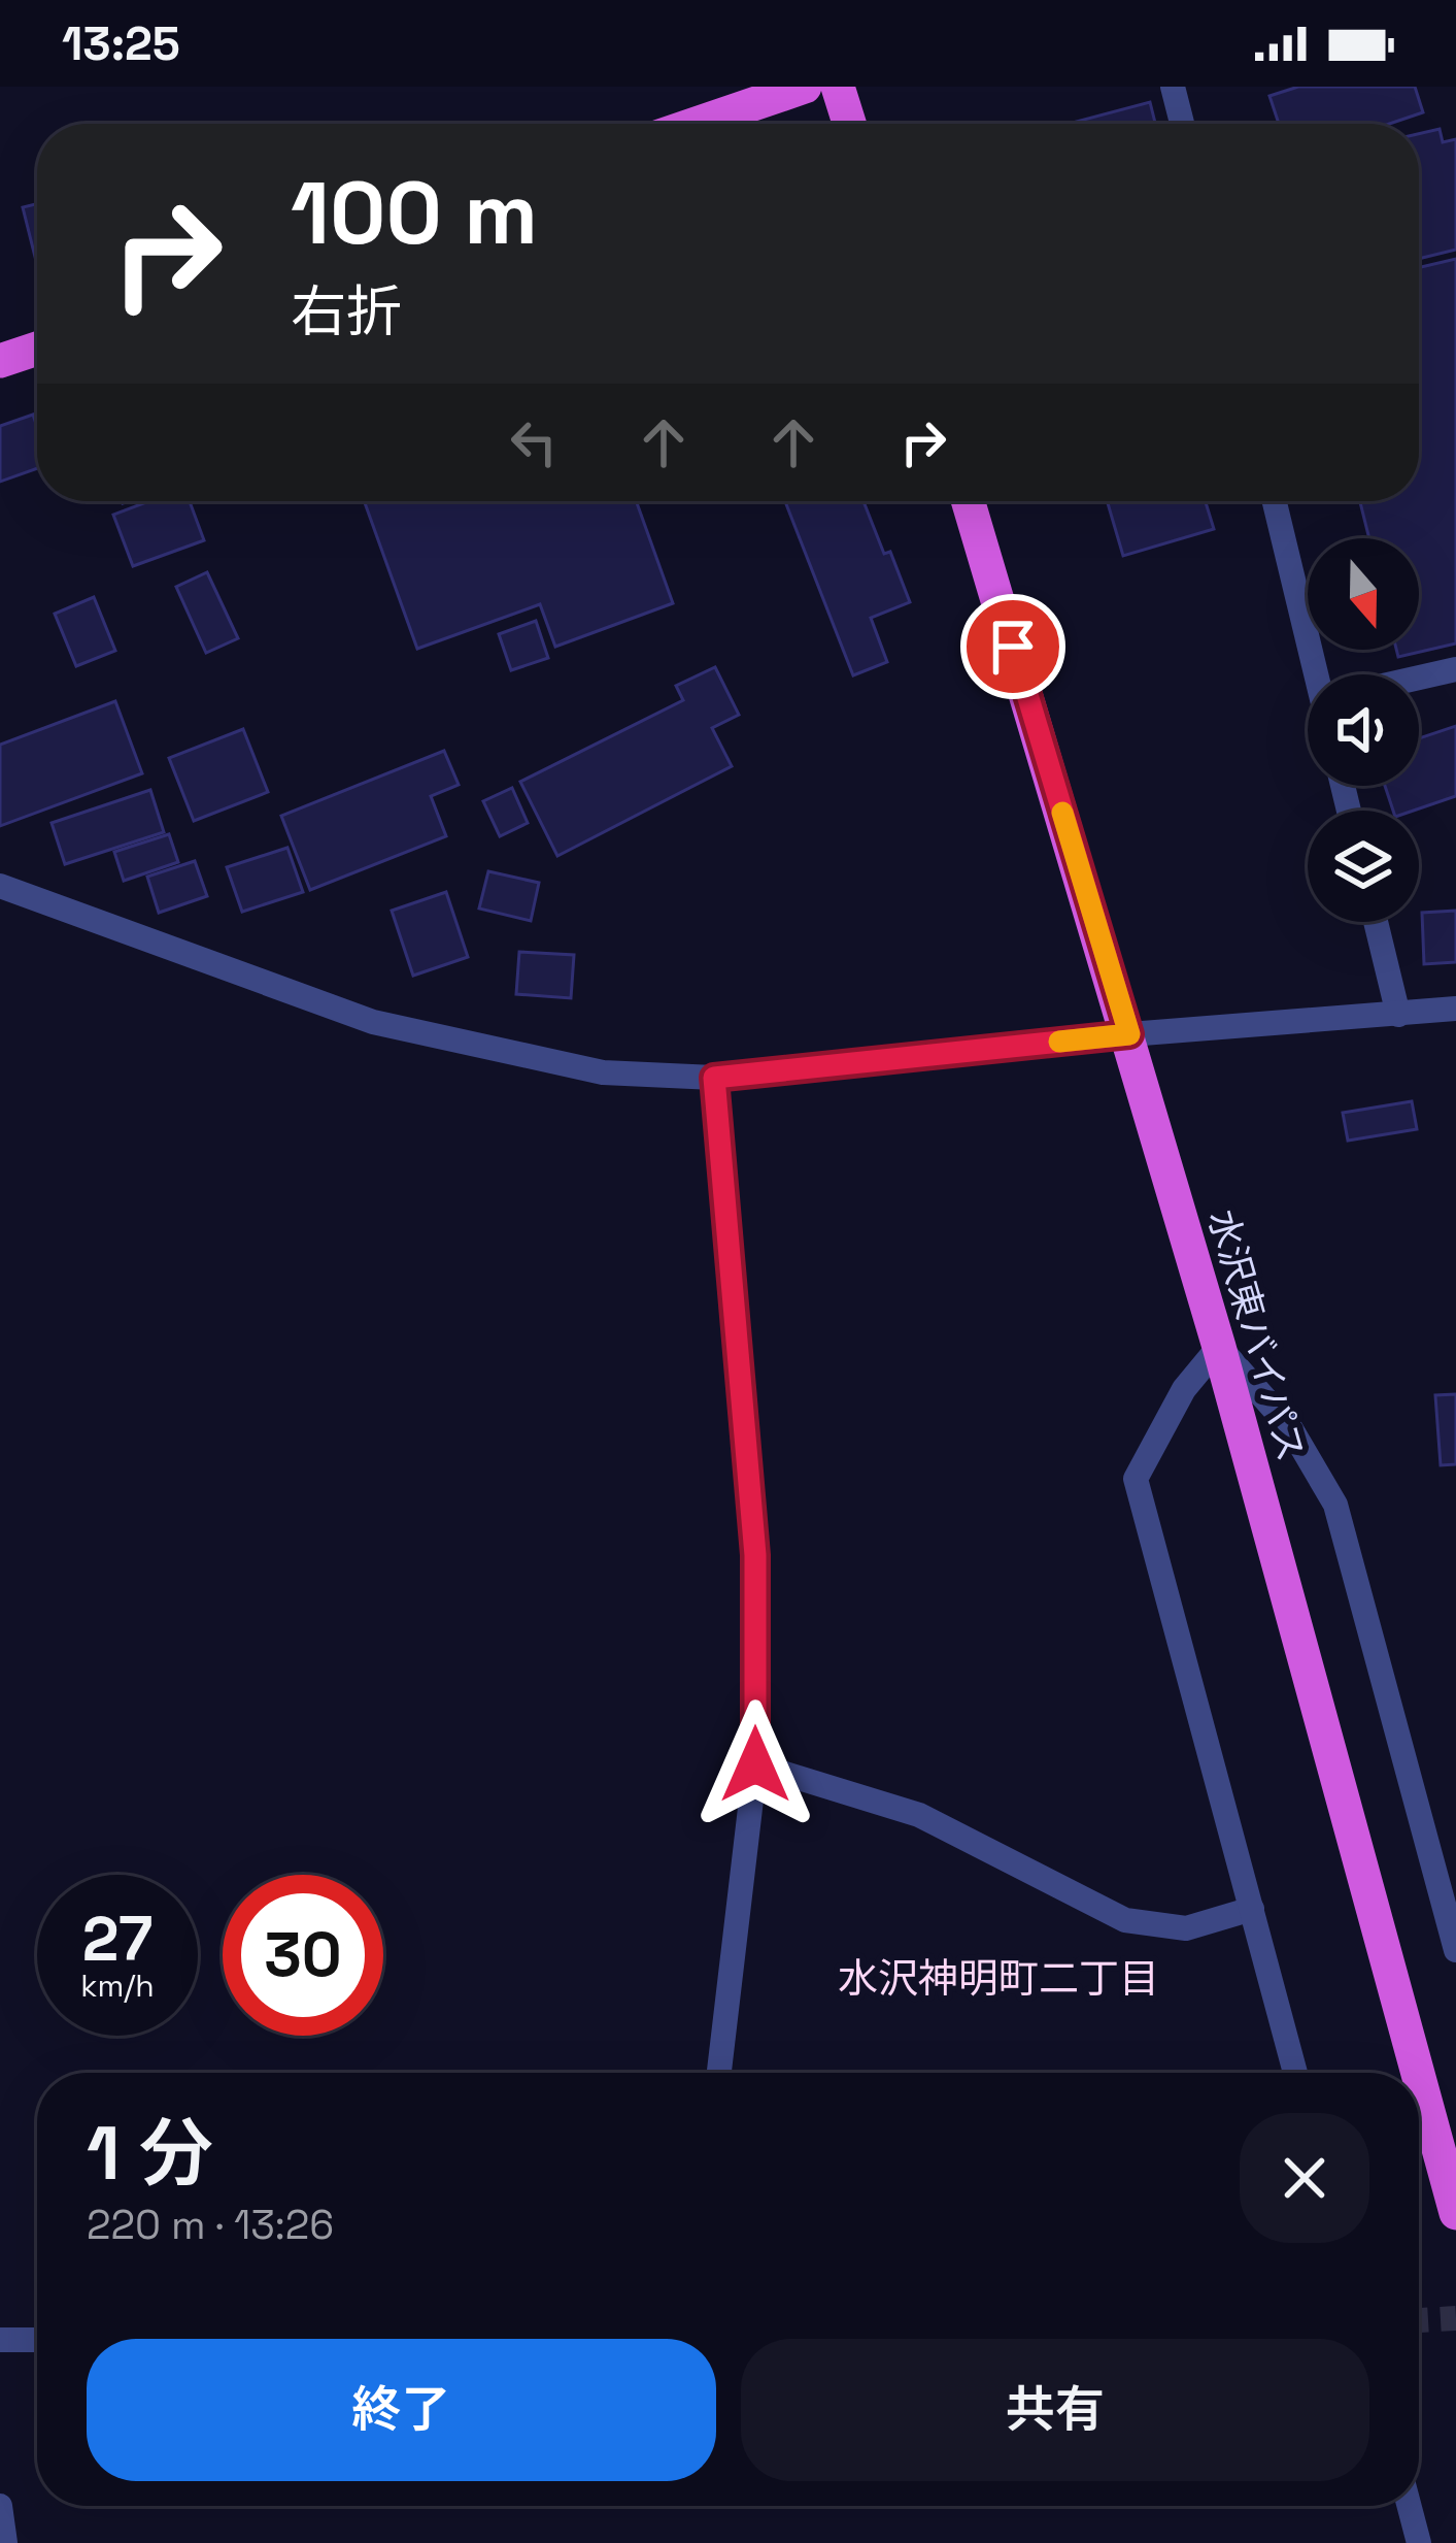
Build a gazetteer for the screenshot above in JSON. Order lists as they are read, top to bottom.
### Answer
{
  "streets": {
    "highway": ["水沢東バイパス"]
  },
  "districts": ["水沢神明町二丁目"],
  "north": "bottom",
  "page": {
    "status": "13:25",
    "turn": ["100 m", "右折"],
    "speed": "27 km/h",
    "limit": "30",
    "heading": ["1 分", "220 m · 13:26"],
    "buttons": ["終了", "共有"]
  }
}
